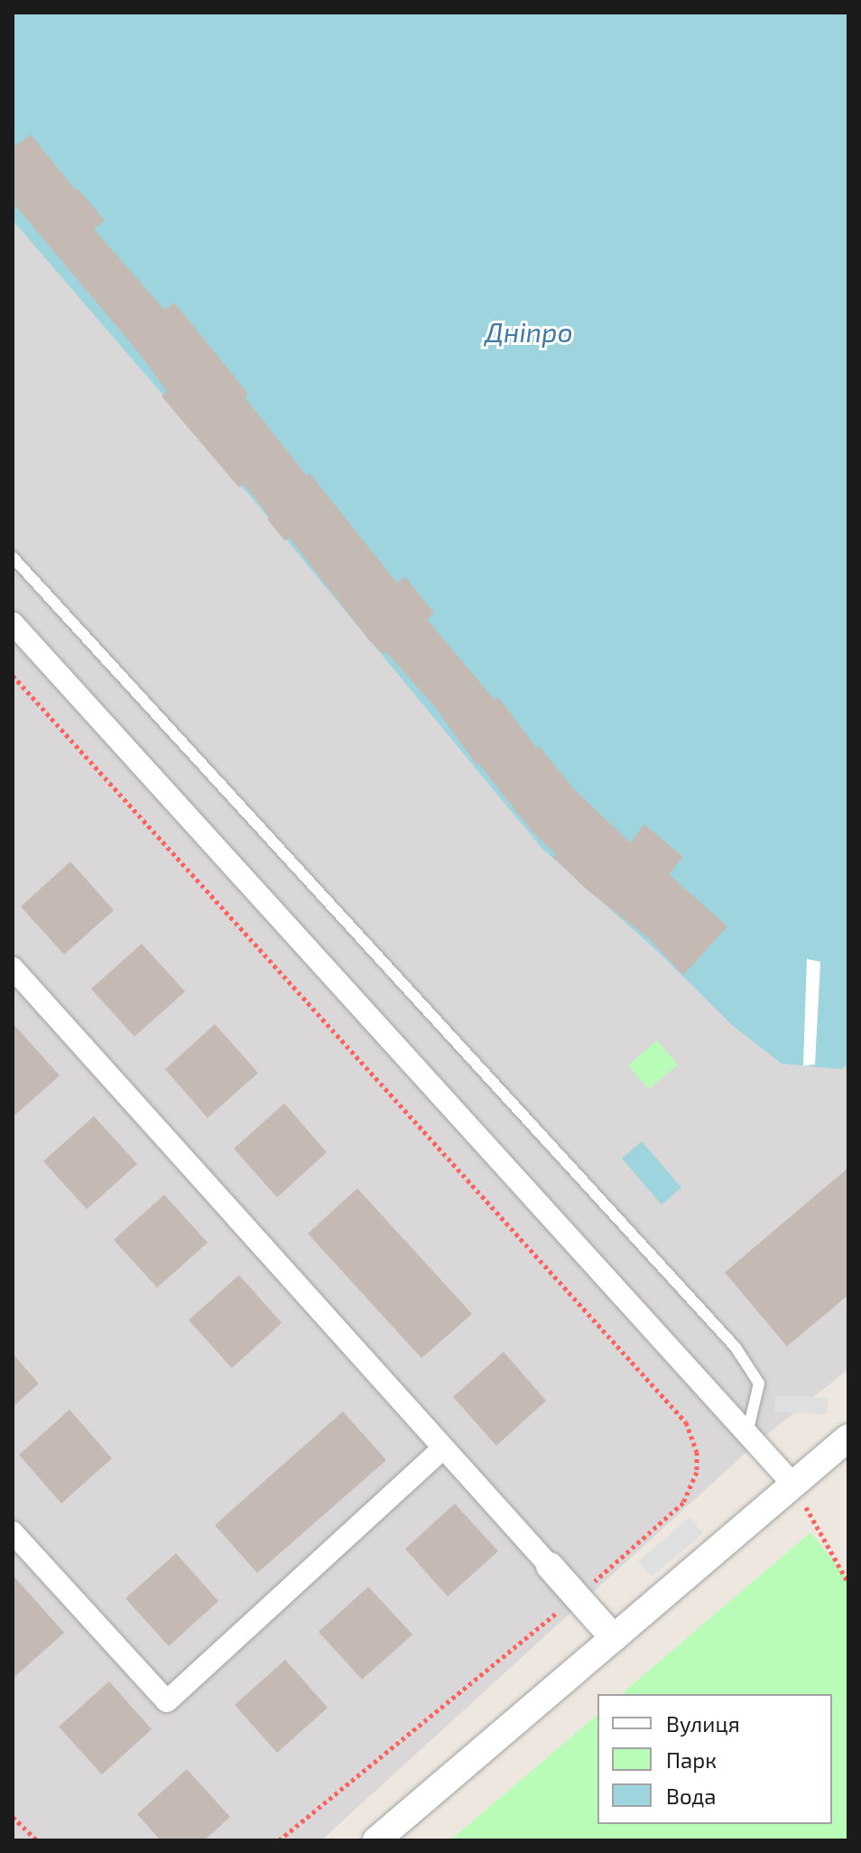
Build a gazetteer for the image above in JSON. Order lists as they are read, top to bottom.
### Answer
{
  "water": ["Дніпро"],
  "legend": ["Вулиця", "Парк", "Вода"]
}
